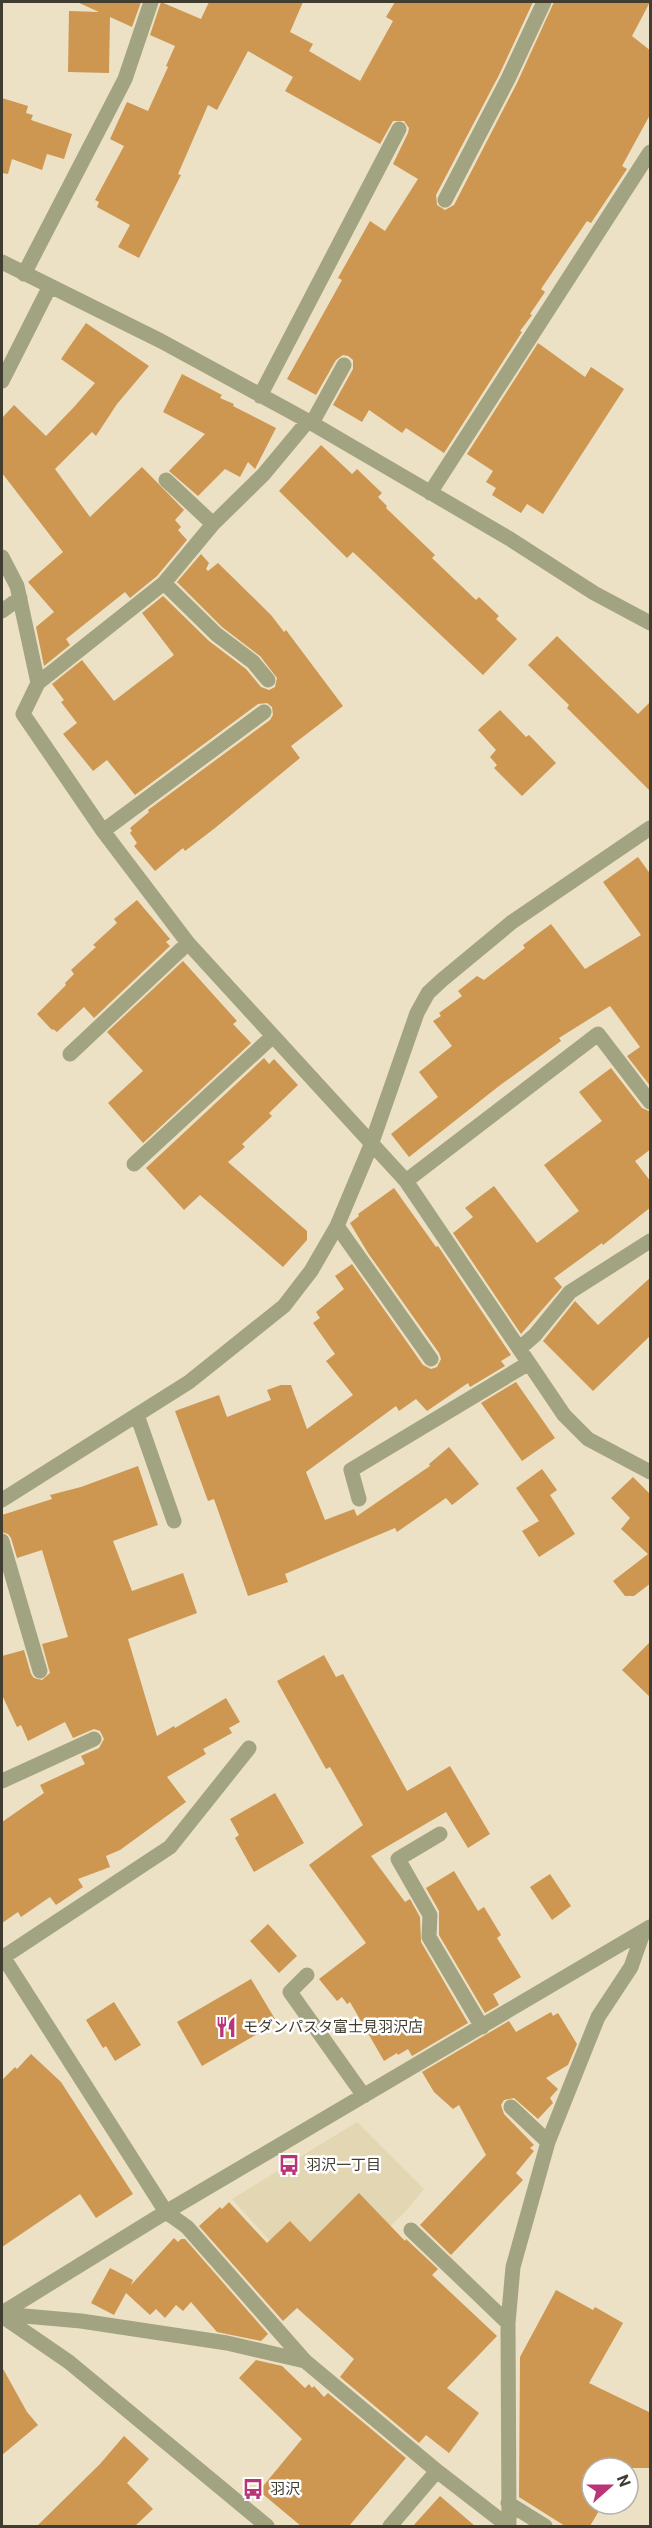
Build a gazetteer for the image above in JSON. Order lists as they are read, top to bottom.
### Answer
{
  "places": {
    "restaurant": ["モダンパスタ富士見羽沢店"],
    "bus stop": ["羽沢一丁目", "羽沢"]
  },
  "north": "right"
}
